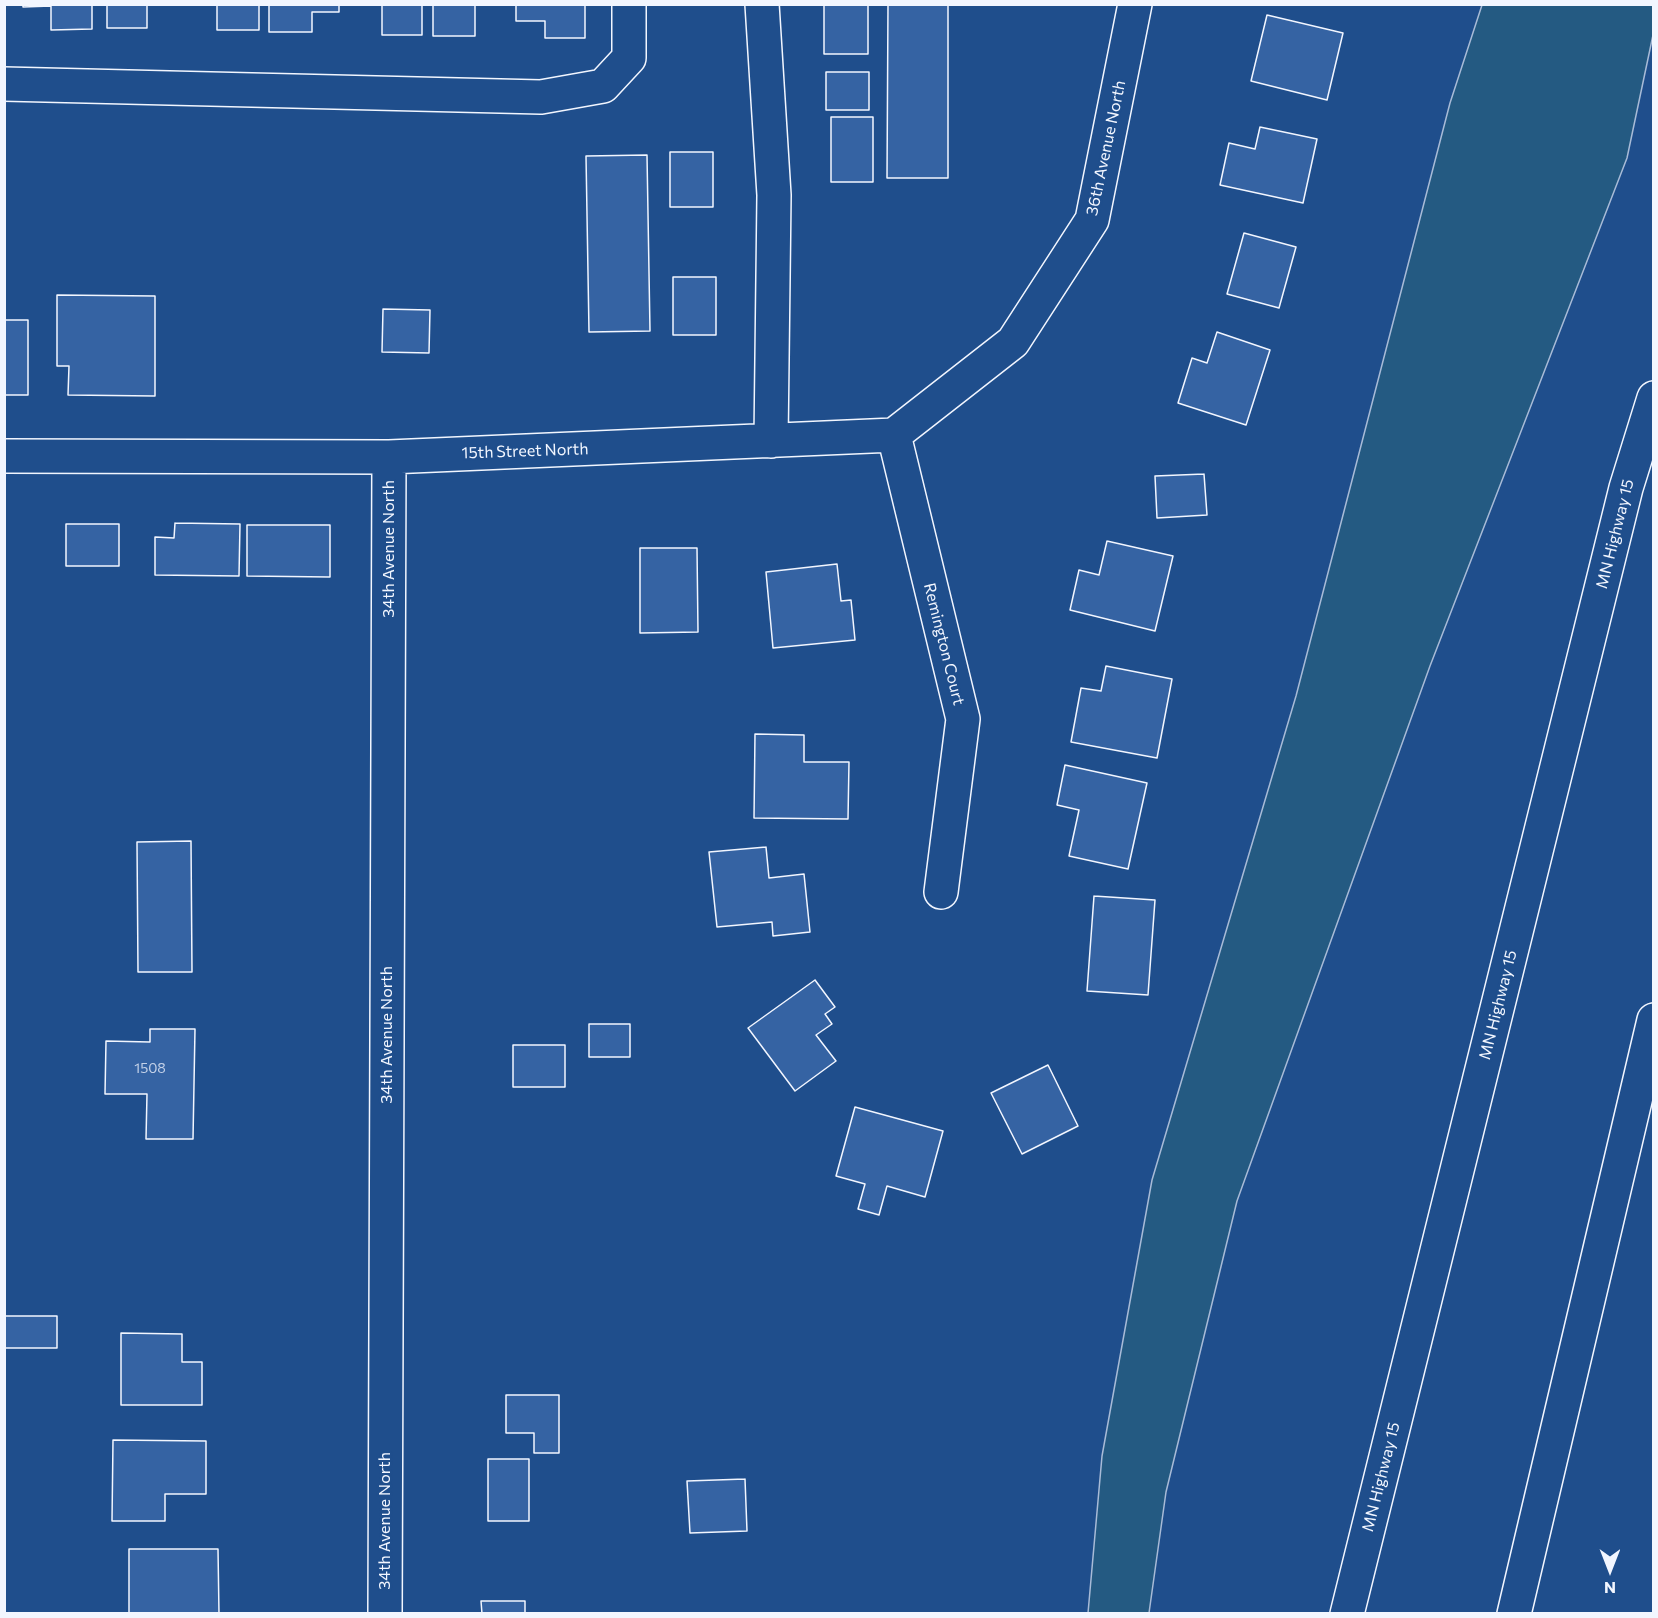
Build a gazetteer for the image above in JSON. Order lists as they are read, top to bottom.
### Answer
{
  "streets": {
    "main road": [
      "36th Avenue North",
      "15th Street North",
      "MN Highway 15",
      "34th Avenue North",
      "Remington Court"
    ]
  },
  "crossings": [
    ["36th Avenue North", "15th Street North"],
    ["36th Avenue North", "Remington Court"],
    ["15th Street North", "34th Avenue North"],
    ["15th Street North", "Remington Court"]
  ],
  "house_numbers": ["1508"],
  "north": "bottom"
}
